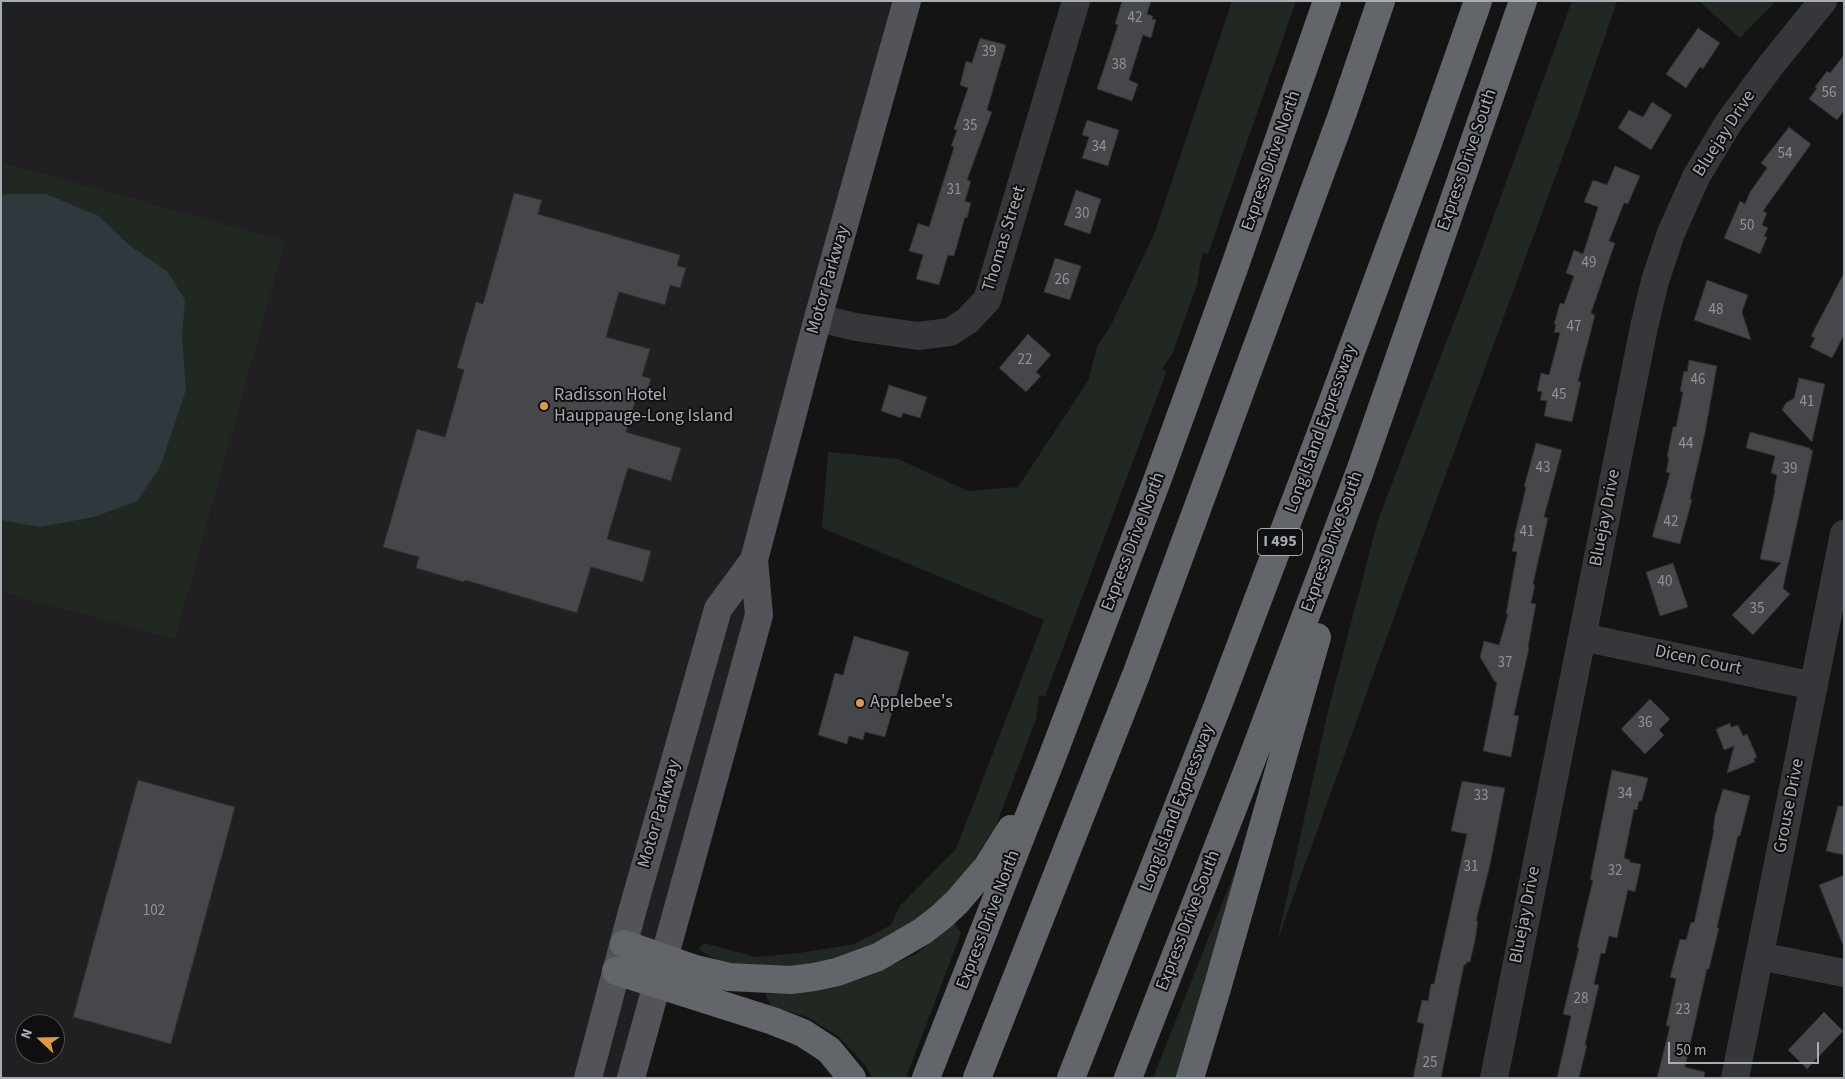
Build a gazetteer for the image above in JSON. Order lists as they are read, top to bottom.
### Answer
{
  "streets": {
    "highway": [
      "Express Drive South",
      "Express Drive North",
      "Long Island Expressway",
      "I 495"
    ],
    "main road": ["Motor Parkway"],
    "street": [
      "Bluejay Drive",
      "Thomas Street",
      "Dicen Court",
      "Grouse Drive"
    ]
  },
  "crossings": [
    ["Bluejay Drive", "Dicen Court"],
    ["Thomas Street", "Motor Parkway"],
    ["Dicen Court", "Grouse Drive"]
  ],
  "places": ["Radisson Hotel Hauppauge-Long Island", "Applebee's"],
  "house_numbers": [
    "42",
    "39",
    "38",
    "56",
    "35",
    "34",
    "54",
    "31",
    "30",
    "50",
    "49",
    "26",
    "48",
    "47",
    "22",
    "46",
    "45",
    "41",
    "44",
    "43",
    "39",
    "42",
    "41",
    "40",
    "35",
    "37",
    "36",
    "34",
    "33",
    "31",
    "32",
    "102",
    "28",
    "23",
    "25"
  ],
  "scale_bar": "50 m",
  "north": "left"
}
